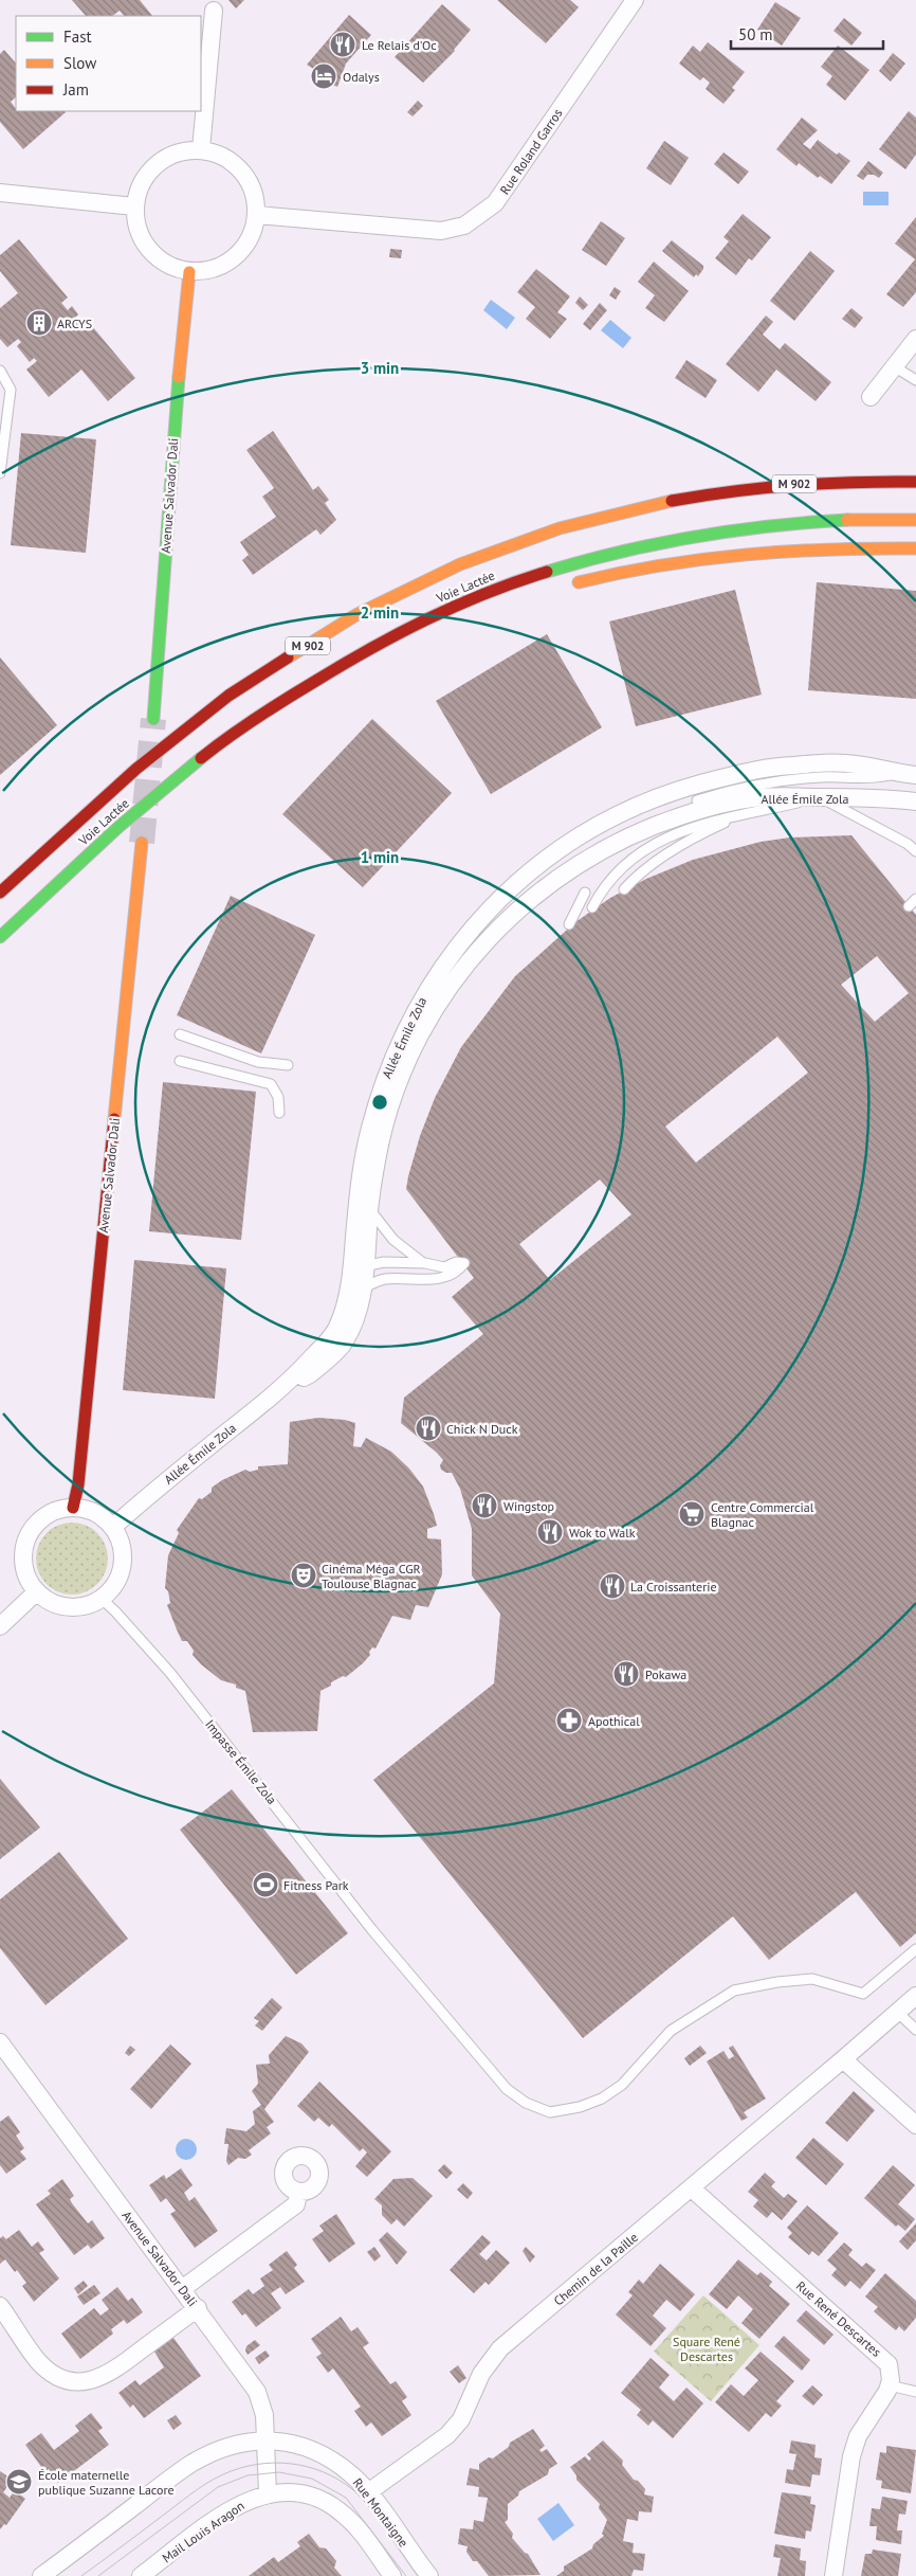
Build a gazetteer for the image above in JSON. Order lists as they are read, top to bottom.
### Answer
{
  "streets": {
    "main road": ["M 902", "Avenue Salvador Dali", "Voie Lactée"],
    "street": [
      "Rue Roland Garros",
      "Allée Émile Zola",
      "Chemin de la Paille",
      "Rue René Descartes",
      "Rue Montaigne",
      "Mail Louis Aragon"
    ],
    "lane": ["Impasse Émile Zola"]
  },
  "crossings": [
    ["Rue Roland Garros", "Avenue Salvador Dali"],
    ["Avenue Salvador Dali", "Allée Émile Zola"],
    ["Avenue Salvador Dali", "Impasse Émile Zola"],
    ["Avenue Salvador Dali", "Rue Montaigne"],
    ["Avenue Salvador Dali", "Mail Louis Aragon"],
    ["Allée Émile Zola", "Impasse Émile Zola"],
    ["Chemin de la Paille", "Rue René Descartes"],
    ["Chemin de la Paille", "Rue Montaigne"]
  ],
  "parks": ["Square René Descartes"],
  "places": {
    "restaurant": [
      "Le Relais d'Oc",
      "Chick N Duck",
      "Wingstop",
      "Wok to Walk",
      "La Croissanterie",
      "Pokawa"
    ],
    "hotel": ["Odalys"],
    "building": ["ARCYS"],
    "supermarket": ["Centre Commercial Blagnac"],
    "theatre": ["Cinéma Méga CGR Toulouse Blagnac"],
    "pharmacy": ["Apothical"],
    "sports": ["Fitness Park"],
    "school or university": ["École maternelle publique Suzanne Lacore"]
  },
  "legend": ["Fast", "Slow", "Jam"],
  "scale_bar": "50 m",
  "rings": ["3 min", "2 min", "1 min"]
}
